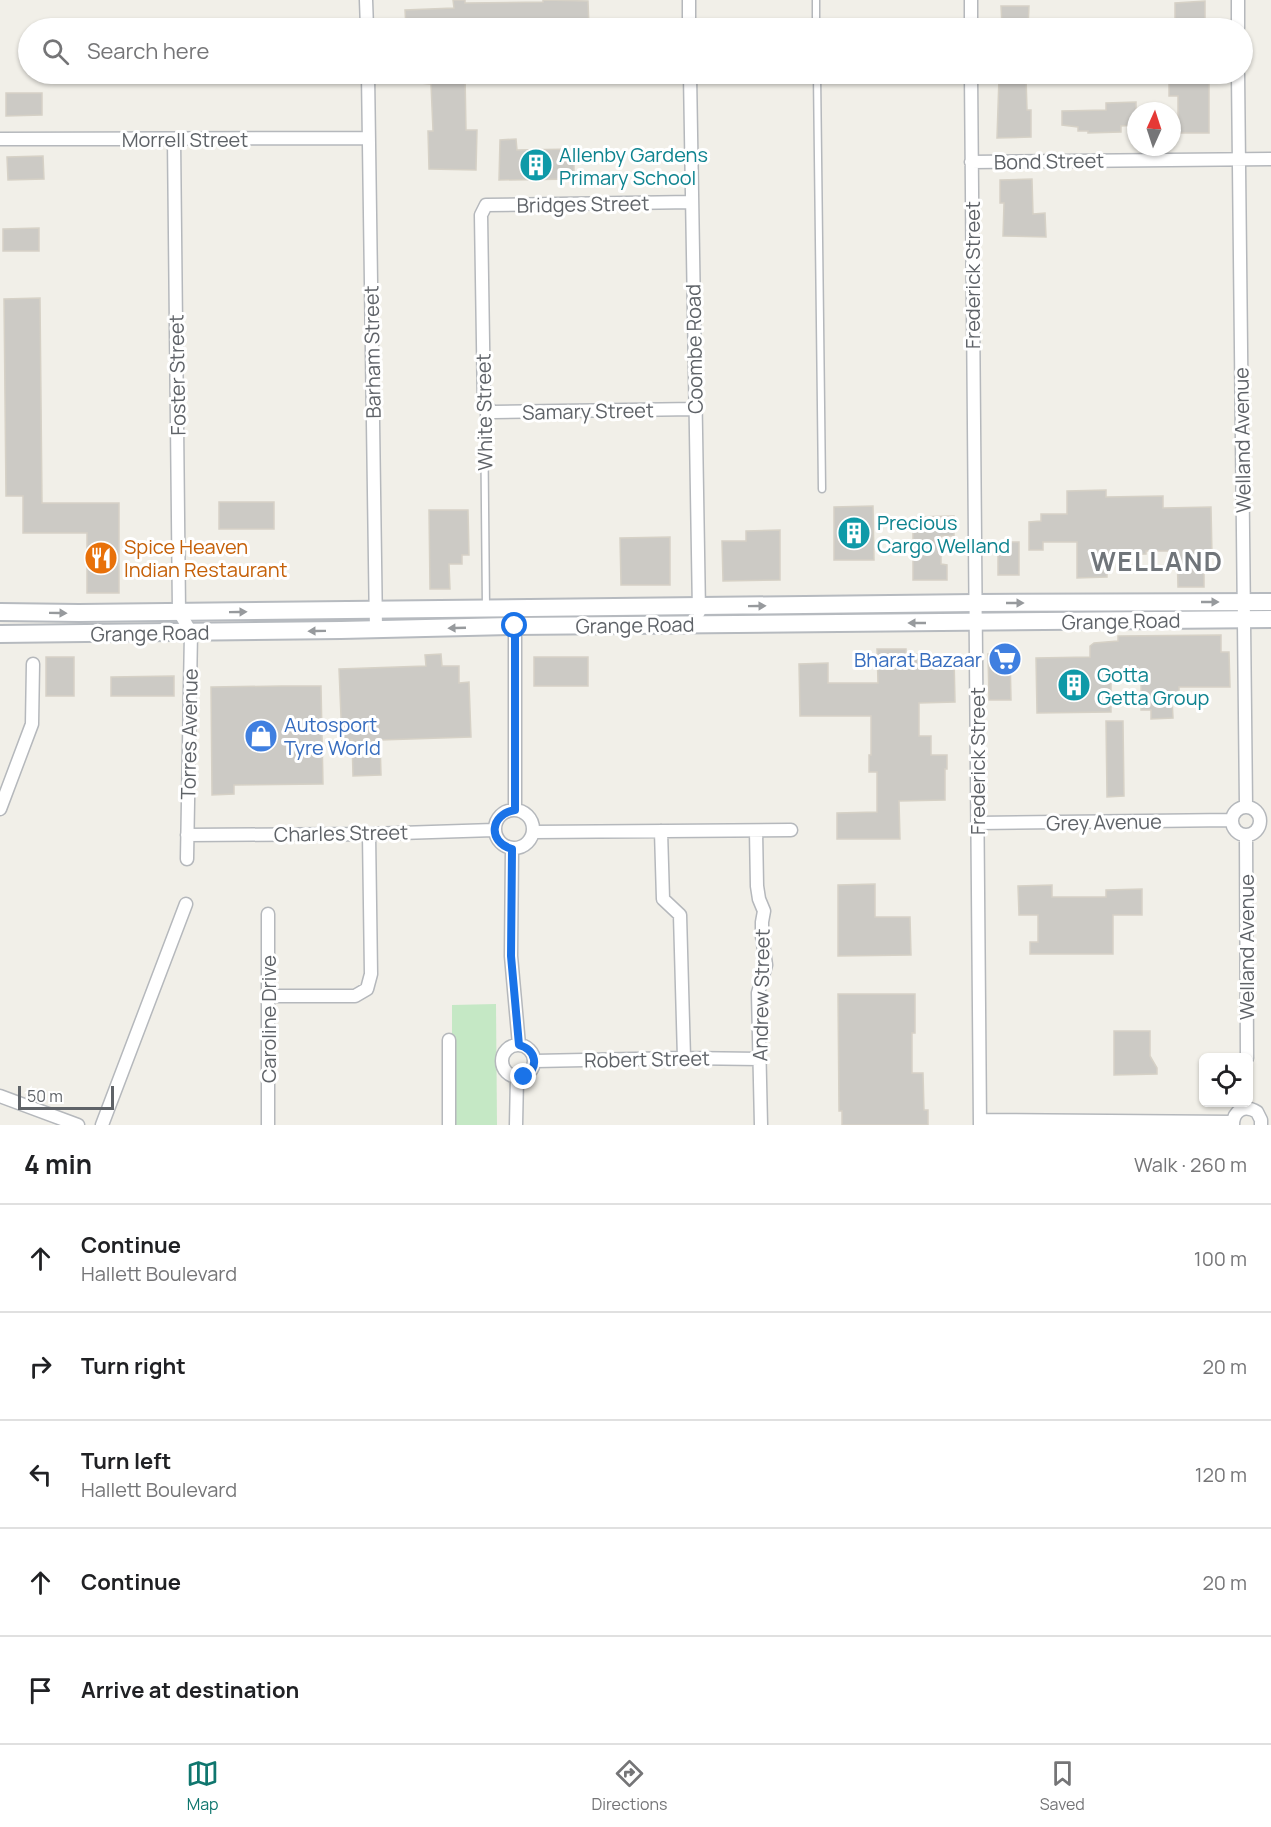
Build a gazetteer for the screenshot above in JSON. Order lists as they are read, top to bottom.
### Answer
{
  "streets": {
    "main road": ["Grange Road"],
    "street": [
      "Morrell Street",
      "Bond Street",
      "Bridges Street",
      "Frederick Street",
      "Coombe Road",
      "Barham Street",
      "Foster Street",
      "Samary Street",
      "White Street",
      "Welland Avenue",
      "Torres Avenue",
      "Grey Avenue",
      "Charles Street",
      "Andrew Street",
      "Caroline Drive",
      "Robert Street"
    ]
  },
  "crossings": [
    ["Morrell Street", "Barham Street"],
    ["Morrell Street", "Foster Street"],
    ["Bond Street", "Frederick Street"],
    ["Bond Street", "Welland Avenue"],
    ["Bridges Street", "Coombe Road"],
    ["Bridges Street", "White Street"],
    ["Frederick Street", "Grange Road"],
    ["Frederick Street", "Grey Avenue"],
    ["Coombe Road", "Samary Street"],
    ["Coombe Road", "Grange Road"],
    ["Barham Street", "Grange Road"],
    ["Foster Street", "Grange Road"],
    ["Samary Street", "White Street"],
    ["White Street", "Grange Road"],
    ["Welland Avenue", "Grange Road"],
    ["Welland Avenue", "Grey Avenue"],
    ["Grange Road", "Torres Avenue"],
    ["Torres Avenue", "Charles Street"],
    ["Andrew Street", "Robert Street"]
  ],
  "districts": ["WELLAND"],
  "places": {
    "building": ["Allenby Gardens Primary School", "Precious Cargo Welland", "Gotta Getta Group"],
    "restaurant": ["Spice Heaven Indian Restaurant"],
    "supermarket": ["Bharat Bazaar"],
    "shop": ["Autosport Tyre World"]
  },
  "scale_bar": "50 m",
  "north": "top",
  "page": {
    "search": "Search here",
    "scale": "50 m",
    "heading": ["4 min", "Walk · 260 m"],
    "list": [
      ["Continue", "Hallett Boulevard", "100 m"],
      ["Turn right", "20 m"],
      ["Turn left", "Hallett Boulevard", "120 m"],
      ["Continue", "20 m"],
      "Arrive at destination"
    ],
    "nav": ["Map", "Directions", "Saved"]
  }
}
